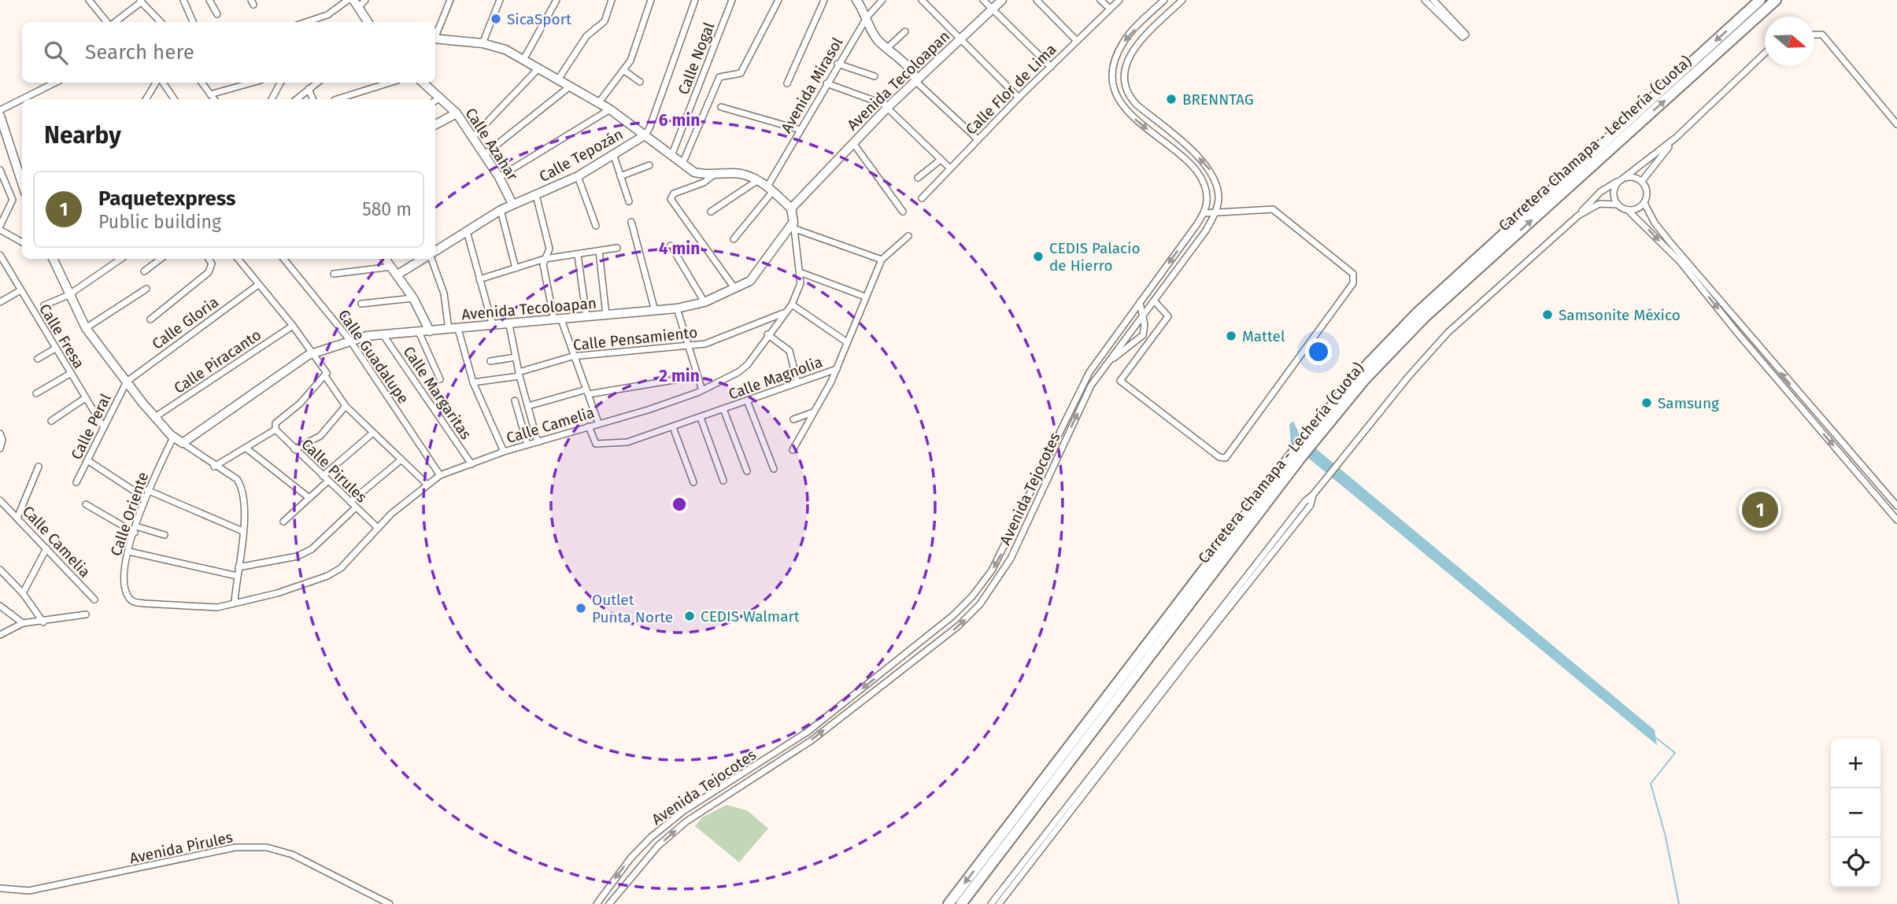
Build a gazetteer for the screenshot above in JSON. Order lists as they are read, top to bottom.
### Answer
{
  "streets": {
    "highway": ["Carretera Chamapa - Lechería (Cuota)"],
    "street": [
      "Calle Nogal",
      "Avenida Tecoloapan",
      "Avenida Mirasol",
      "Calle Flor de Lima",
      "Calle Azahar",
      "Calle Tepozán",
      "Calle Gloria",
      "Calle Fresa",
      "Calle Pensamiento",
      "Calle Guadalupe",
      "Calle Piracanto",
      "Calle Magnolia",
      "Calle Margaritas",
      "Calle Camelia",
      "Calle Peral",
      "Calle Pirules",
      "Avenida Tejocotes",
      "Calle Oriente",
      "Avenida Pirules"
    ]
  },
  "crossings": [
    ["Avenida Tecoloapan", "Calle Guadalupe"],
    ["Avenida Tecoloapan", "Calle Margaritas"],
    ["Avenida Tecoloapan", "Calle Camelia"],
    ["Calle Azahar", "Calle Tepozán"],
    ["Calle Gloria", "Calle Peral"],
    ["Calle Fresa", "Calle Peral"],
    ["Calle Pensamiento", "Calle Camelia"],
    ["Calle Guadalupe", "Calle Camelia"],
    ["Calle Magnolia", "Calle Camelia"],
    ["Calle Margaritas", "Calle Camelia"],
    ["Calle Camelia", "Calle Pirules"],
    ["Calle Camelia", "Calle Oriente"]
  ],
  "places": [
    "SicaSport",
    "BRENNTAG",
    "CEDIS Palacio de Hierro",
    "Samsonite México",
    "Mattel",
    "Samsung",
    "Outlet Punta Norte",
    "CEDIS Walmart"
  ],
  "north": "right",
  "page": {
    "search": "Search here",
    "heading": "Nearby",
    "list": [
      {
        "mark": "1",
        "name": "Paquetexpress",
        "note": "Public building",
        "value": "580 m"
      }
    ],
    "pins": "1",
    "map_buttons": ["+", "−"]
  },
  "rings": ["6 min", "4 min", "2 min"]
}
